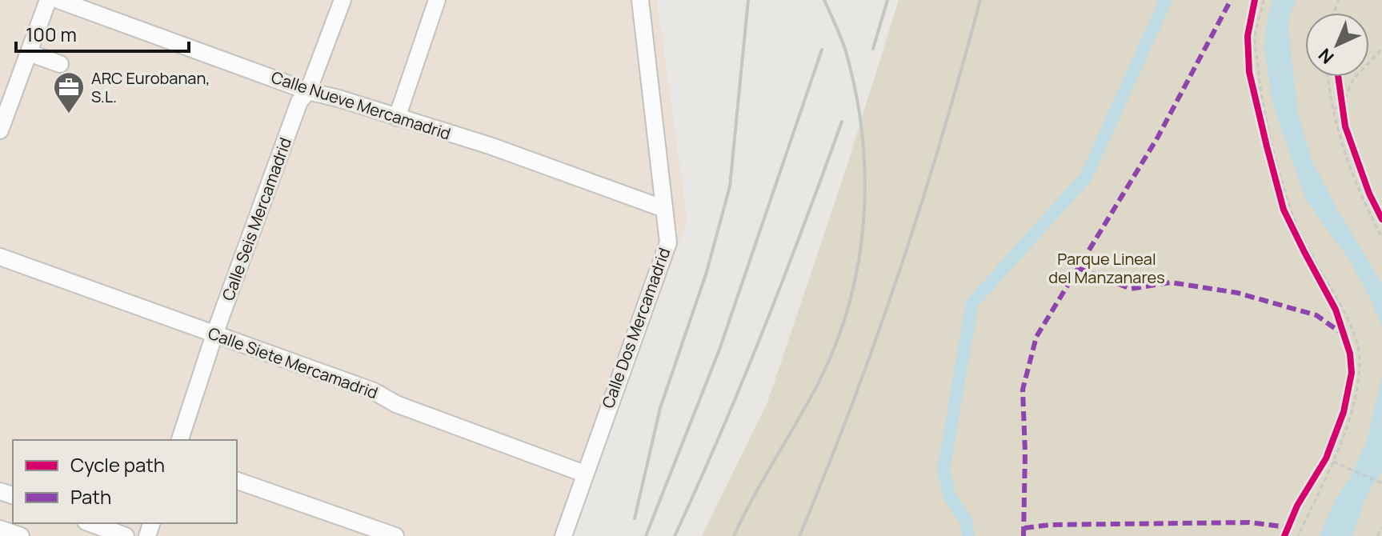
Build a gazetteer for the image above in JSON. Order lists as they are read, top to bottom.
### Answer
{
  "streets": {
    "lane": [
      "Calle Nueve Mercamadrid",
      "Calle Seis Mercamadrid",
      "Calle Dos Mercamadrid",
      "Calle Siete Mercamadrid"
    ]
  },
  "crossings": [
    ["Calle Nueve Mercamadrid", "Calle Seis Mercamadrid"],
    ["Calle Nueve Mercamadrid", "Calle Dos Mercamadrid"],
    ["Calle Seis Mercamadrid", "Calle Siete Mercamadrid"],
    ["Calle Dos Mercamadrid", "Calle Siete Mercamadrid"]
  ],
  "parks": ["Parque Lineal del Manzanares"],
  "places": {
    "office": ["ARC Eurobanan, S.L."]
  },
  "legend": ["Cycle path", "Path"],
  "scale_bar": "100 m",
  "north": "bottom left"
}
